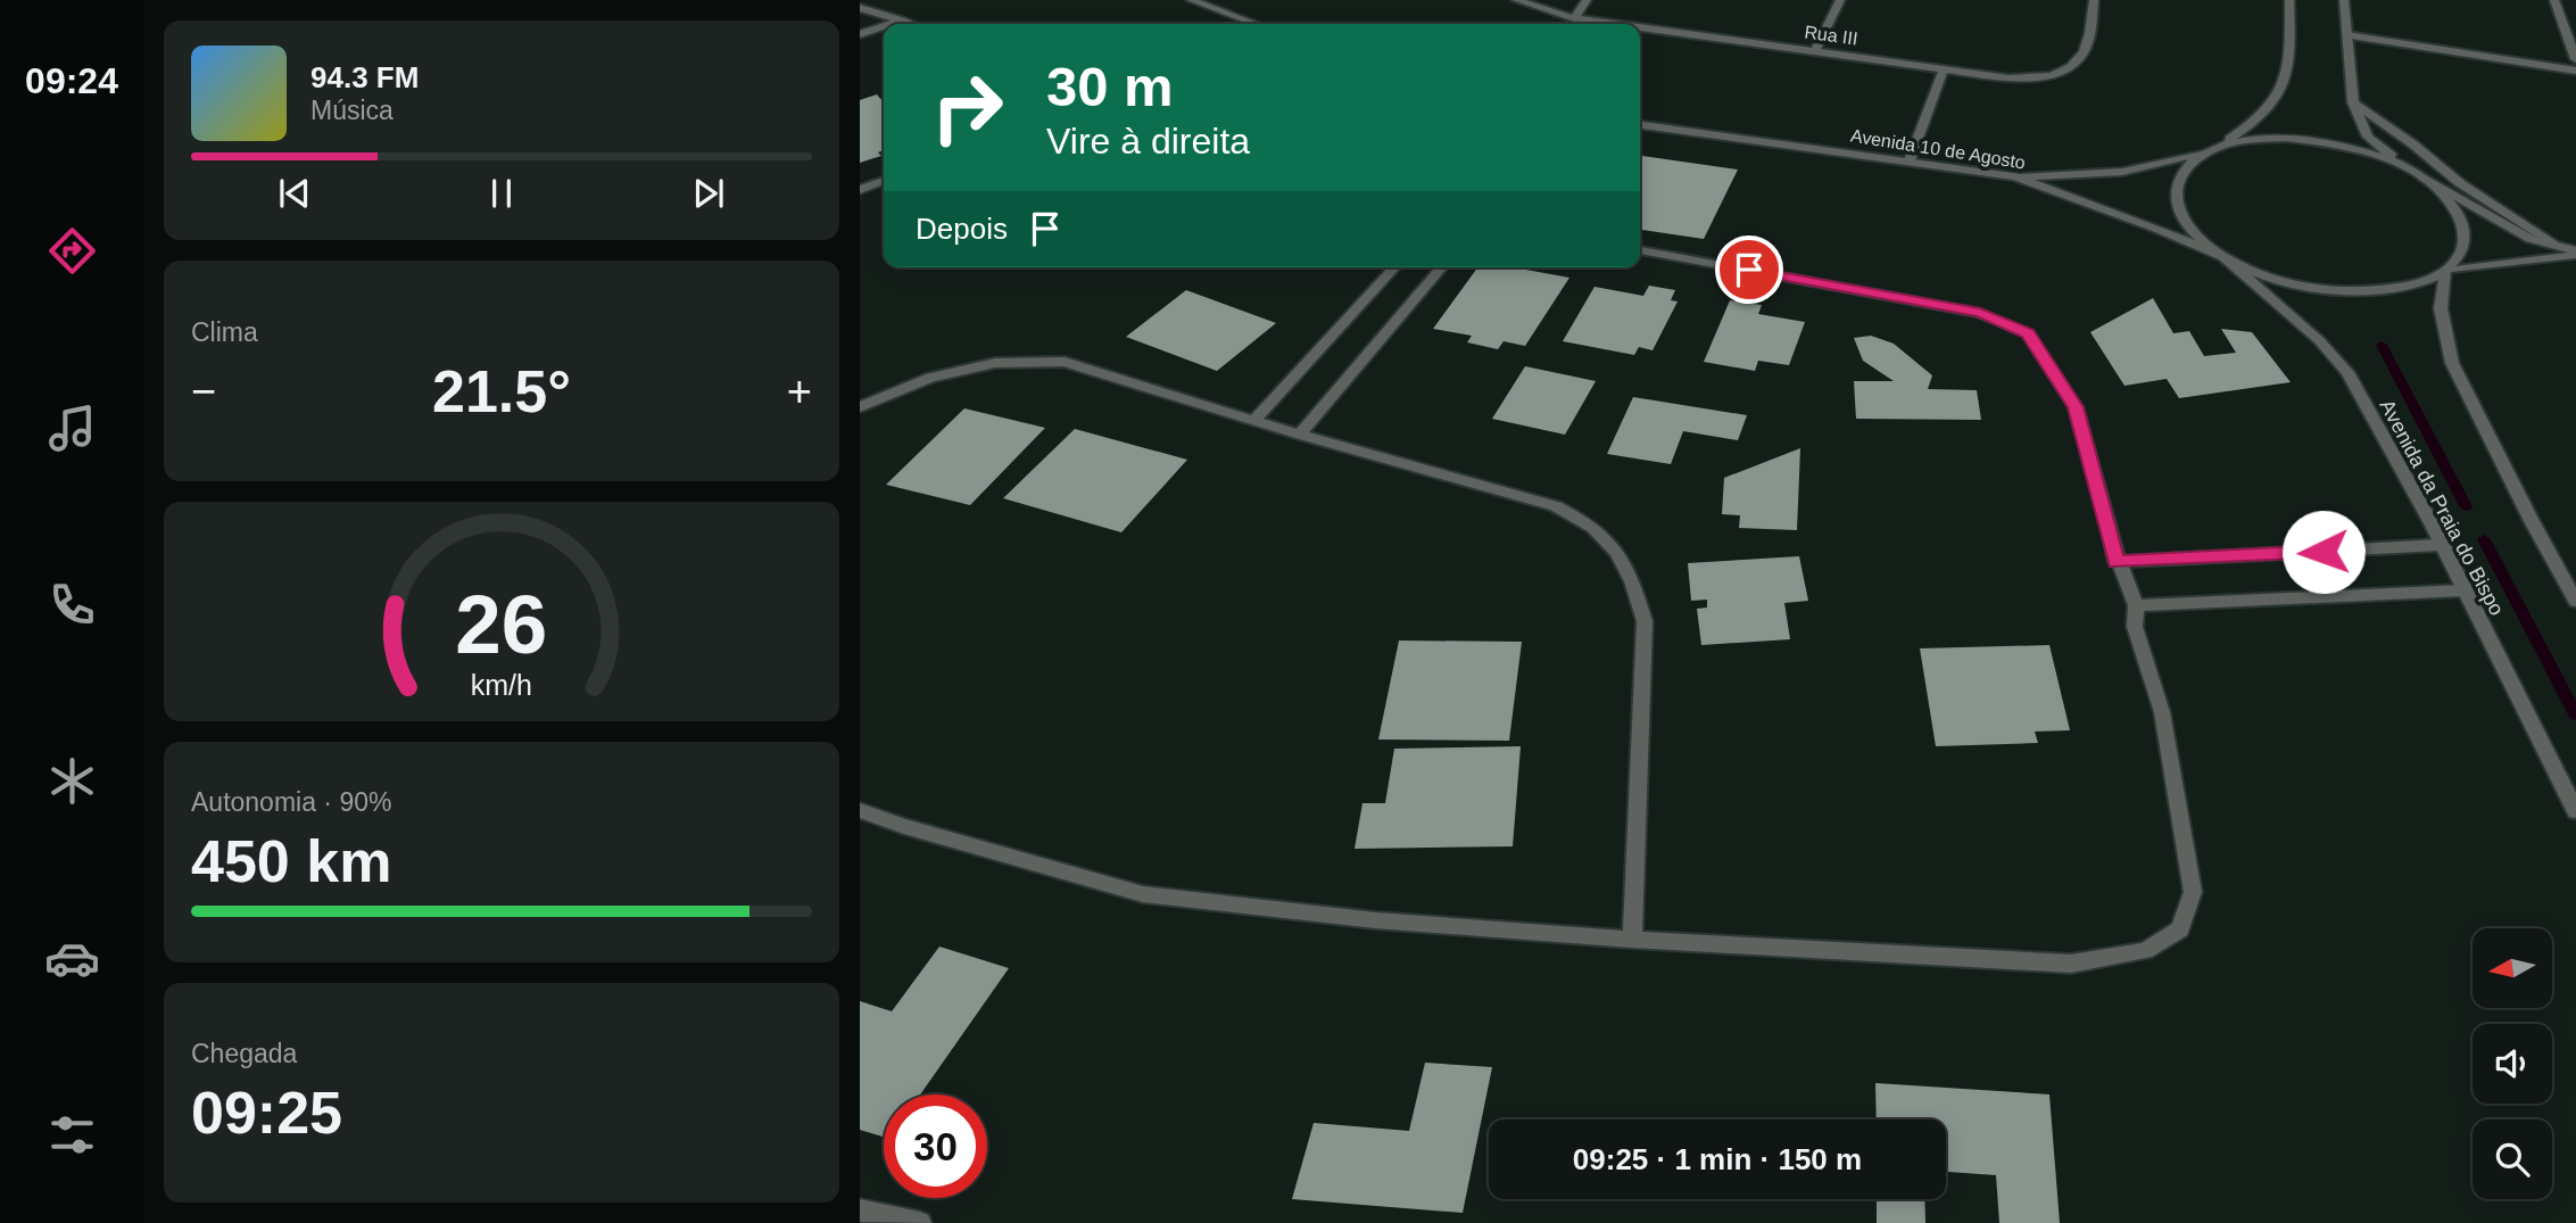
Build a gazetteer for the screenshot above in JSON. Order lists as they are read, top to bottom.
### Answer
{
  "streets": {
    "street": ["Rua III", "Avenida 10 de Agosto", "Avenida da Praia do Bispo"]
  },
  "crossings": [
    ["Avenida 10 de Agosto", "Avenida da Praia do Bispo"]
  ],
  "north": "left",
  "page": {
    "tabs": "09:24",
    "turn": ["30 m", "Vire à direita"],
    "song": ["94.3 FM", "Música"],
    "then": "Depois",
    "tile": [
      "Clima",
      ["Autonomia · 90%", "450 km"],
      ["Chegada", "09:25"]
    ],
    "heat": ["−", "21.5°", "+"],
    "limit": "30",
    "trip": "09:25 · 1 min · 150 m",
    "gauge": ["26", "km/h"]
  }
}
